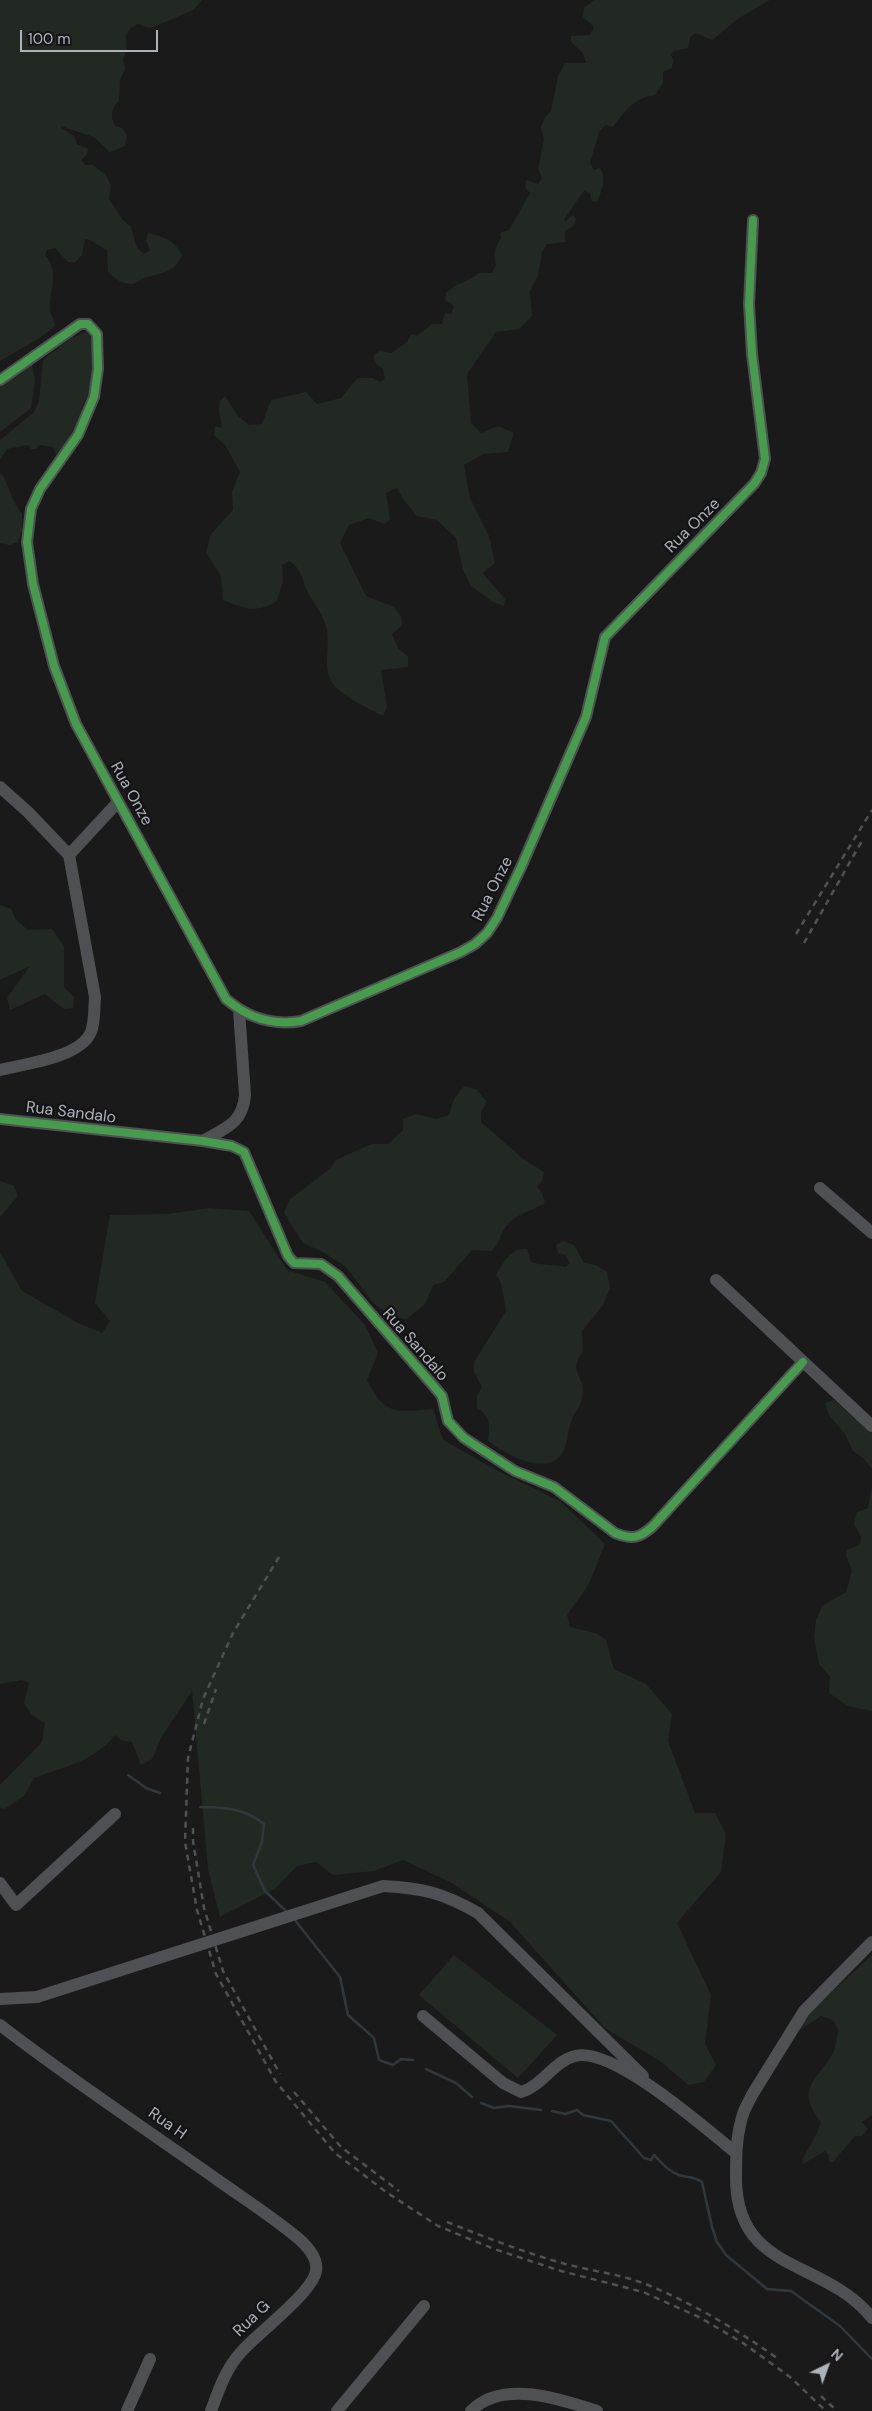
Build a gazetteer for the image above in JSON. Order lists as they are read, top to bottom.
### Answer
{
  "streets": {
    "street": [
      "Rua Onze",
      "Rua Sandalo",
      "Rua H",
      "Rua G"
    ]
  },
  "crossings": [
    ["Rua H", "Rua G"]
  ],
  "scale_bar": "100 m",
  "north": "top right"
}
